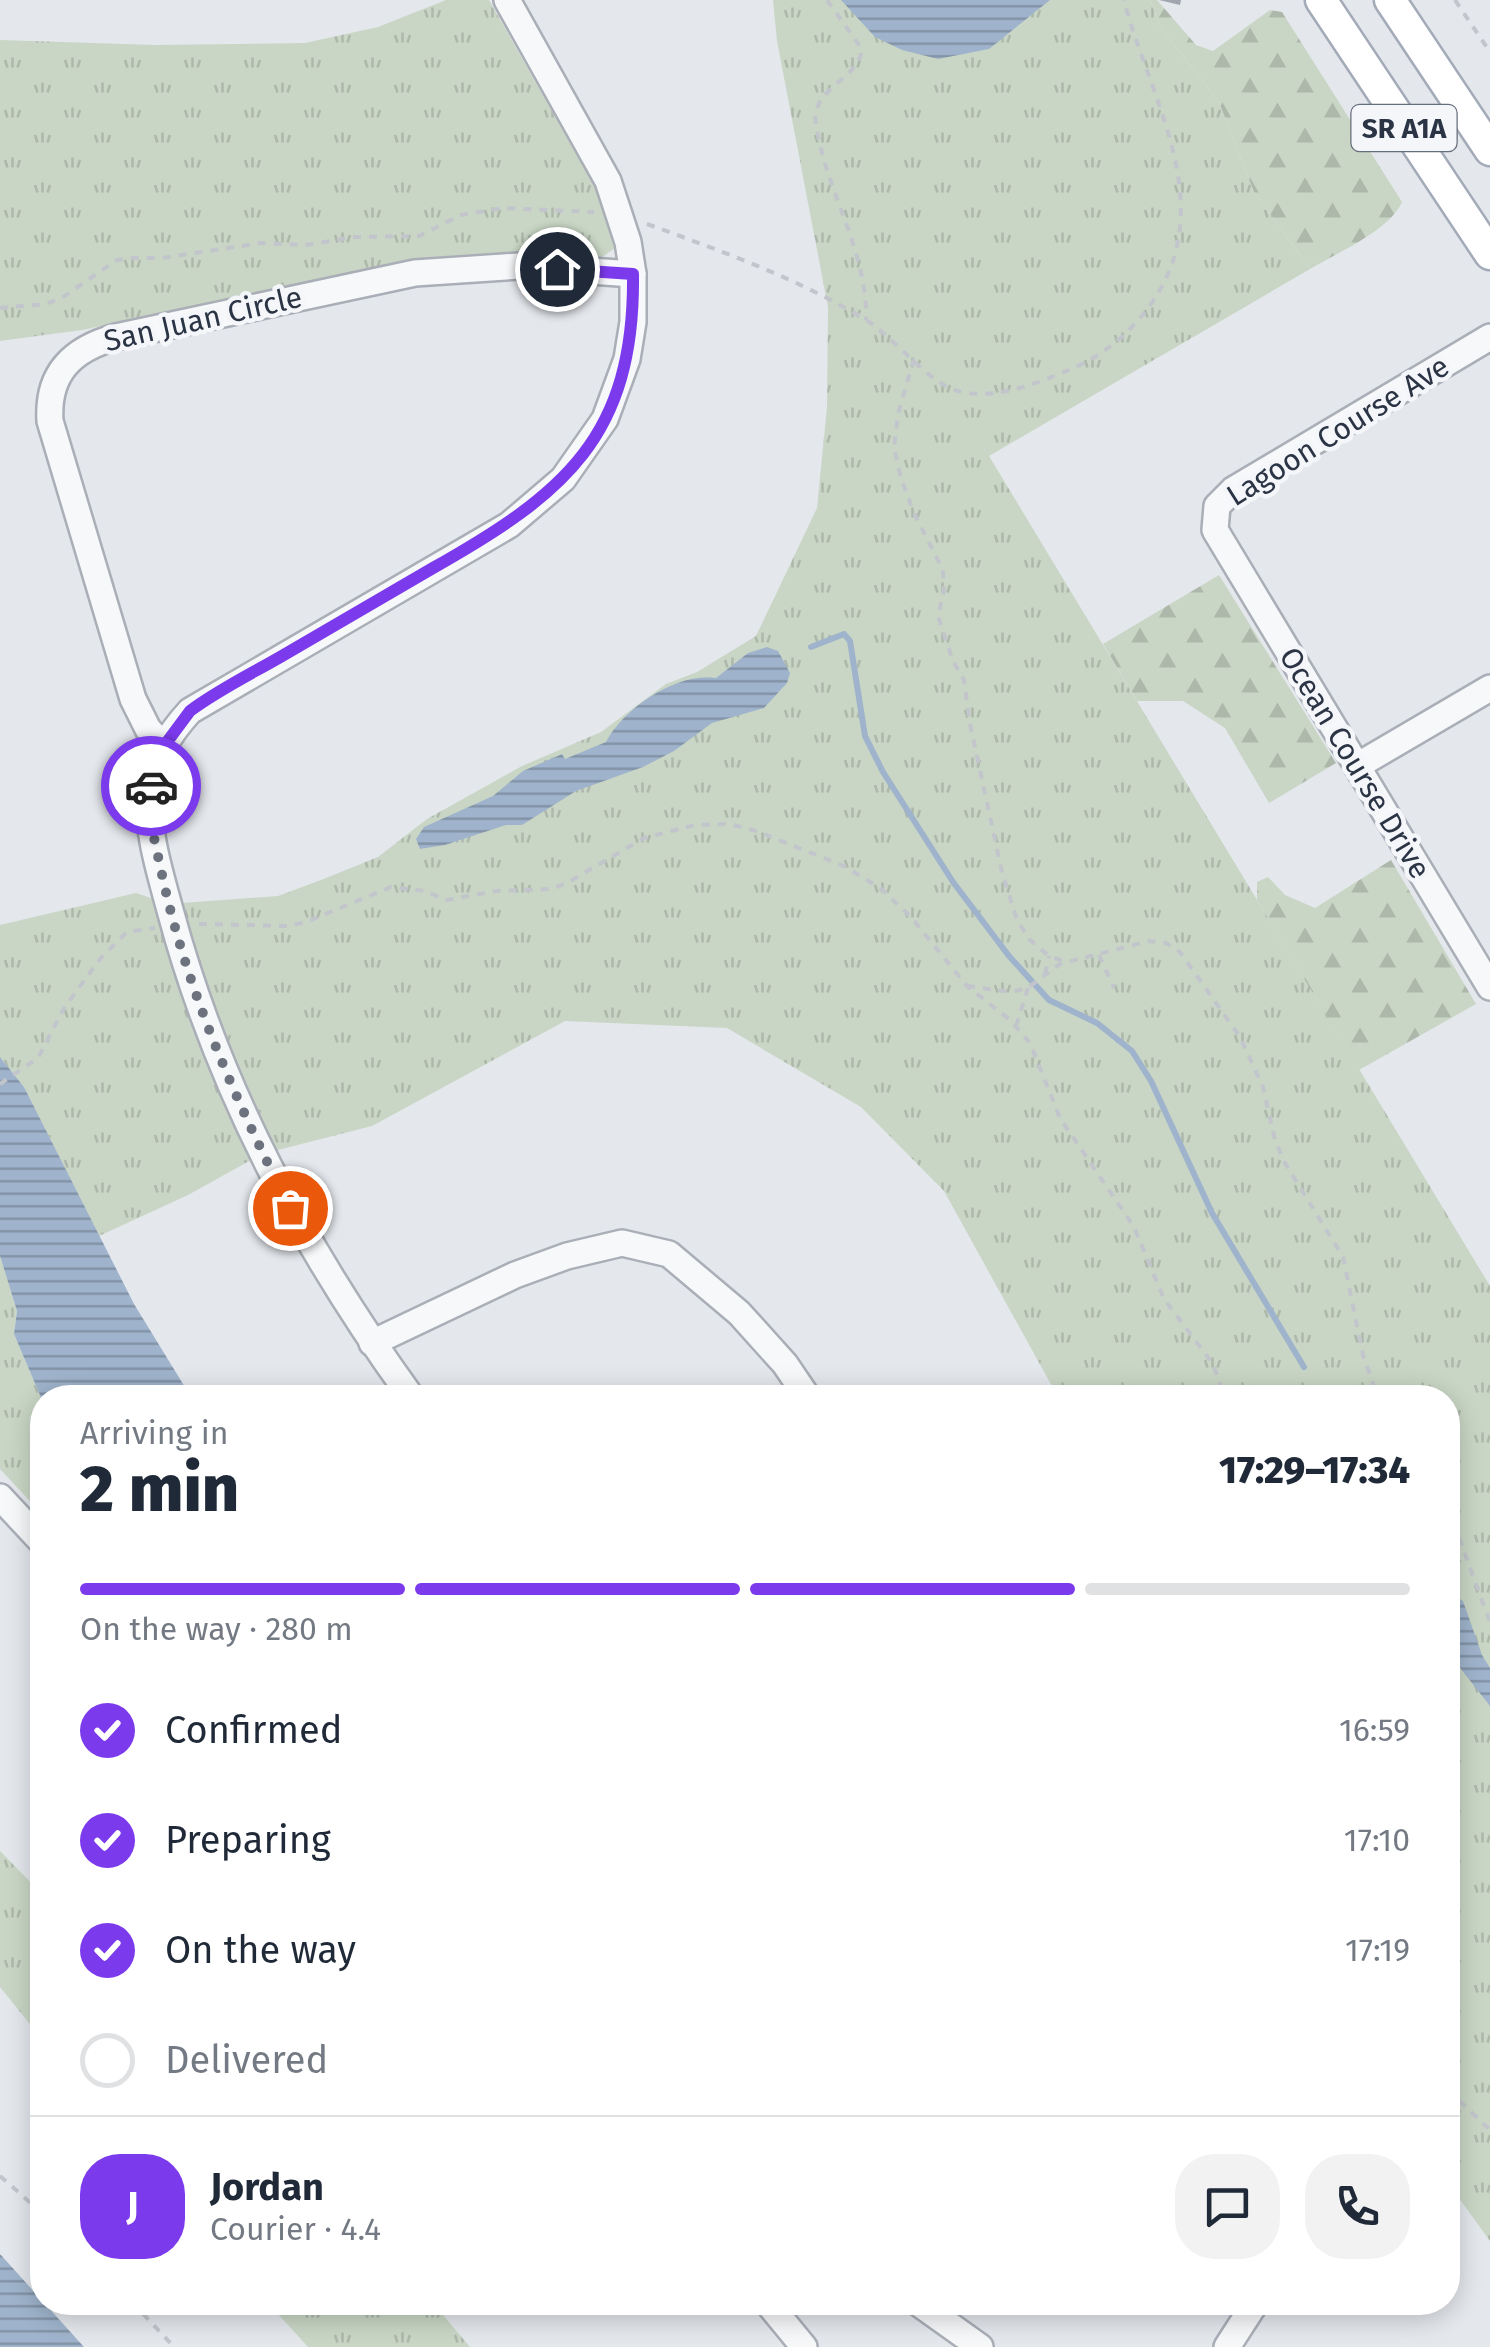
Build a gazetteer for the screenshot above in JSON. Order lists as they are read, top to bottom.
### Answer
{
  "streets": {
    "main road": ["SR A1A"],
    "street": ["San Juan Circle", "Lagoon Course Ave", "Ocean Course Drive"]
  },
  "crossings": [
    ["Lagoon Course Ave", "Ocean Course Drive"]
  ],
  "page": {
    "heading": ["2 min", "Arriving in", "17:29–17:34"],
    "panel": ["Jordan", "Courier · 4.4"],
    "bar": "On the way · 280 m",
    "list": [
      ["Confirmed", "16:59"],
      ["Preparing", "17:10"],
      ["On the way", "17:19"],
      "Delivered"
    ],
    "round": "J"
  }
}
